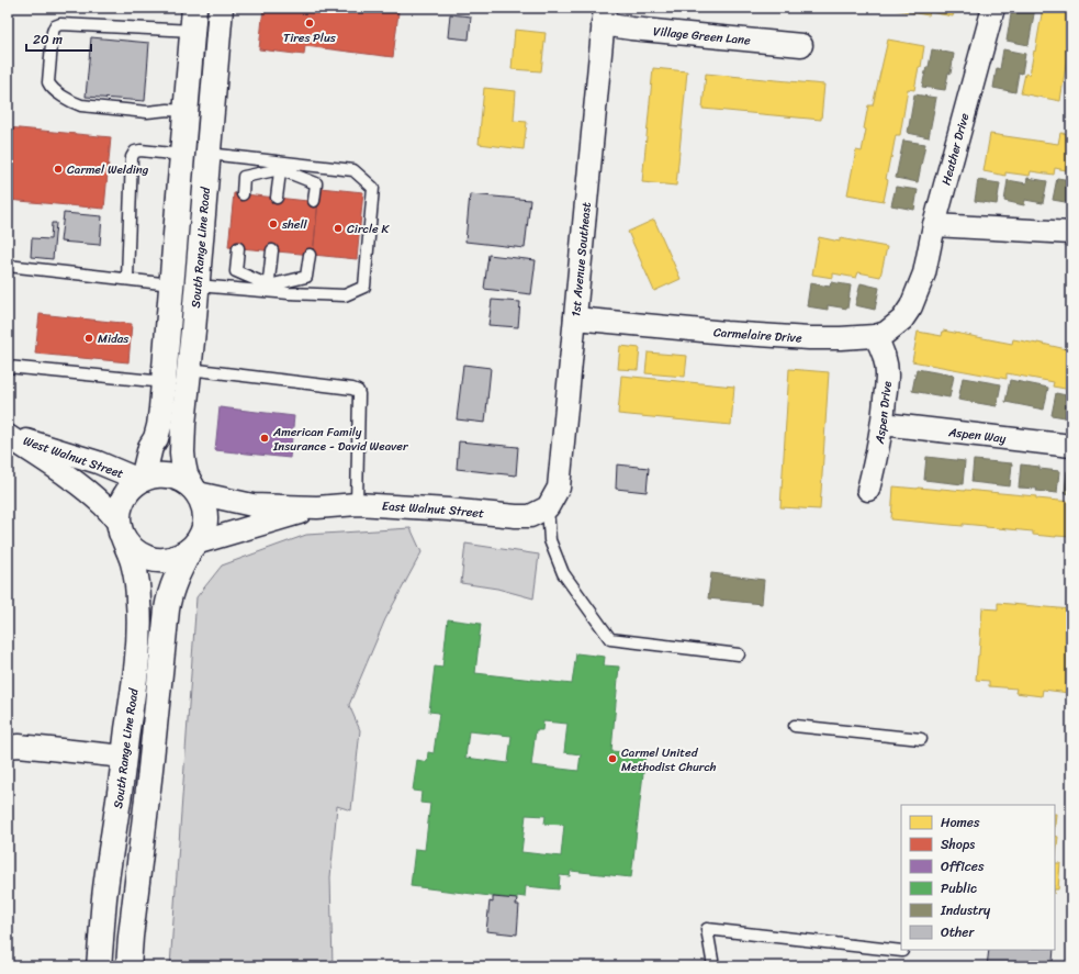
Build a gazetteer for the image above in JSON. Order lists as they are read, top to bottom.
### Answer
{
  "streets": {
    "main road": ["South Range Line Road"],
    "street": [
      "Village Green Lane",
      "Heather Drive",
      "1st Avenue Southeast",
      "Carmelaire Drive",
      "Aspen Drive",
      "Aspen Way",
      "West Walnut Street",
      "East Walnut Street"
    ]
  },
  "crossings": [
    ["Village Green Lane", "1st Avenue Southeast"],
    ["Heather Drive", "Carmelaire Drive"],
    ["South Range Line Road", "West Walnut Street"],
    ["South Range Line Road", "East Walnut Street"],
    ["1st Avenue Southeast", "Carmelaire Drive"],
    ["1st Avenue Southeast", "East Walnut Street"],
    ["Carmelaire Drive", "Aspen Drive"],
    ["Aspen Drive", "Aspen Way"],
    ["West Walnut Street", "East Walnut Street"]
  ],
  "places": [
    "Tires Plus",
    "Carmel Welding",
    "shell",
    "Circle K",
    "Midas",
    "American Family Insurance - David Weaver",
    "Carmel United Methodist Church"
  ],
  "legend": [
    "Homes",
    "Shops",
    "Offices",
    "Public",
    "Industry",
    "Other"
  ],
  "scale_bar": "20 m"
}
